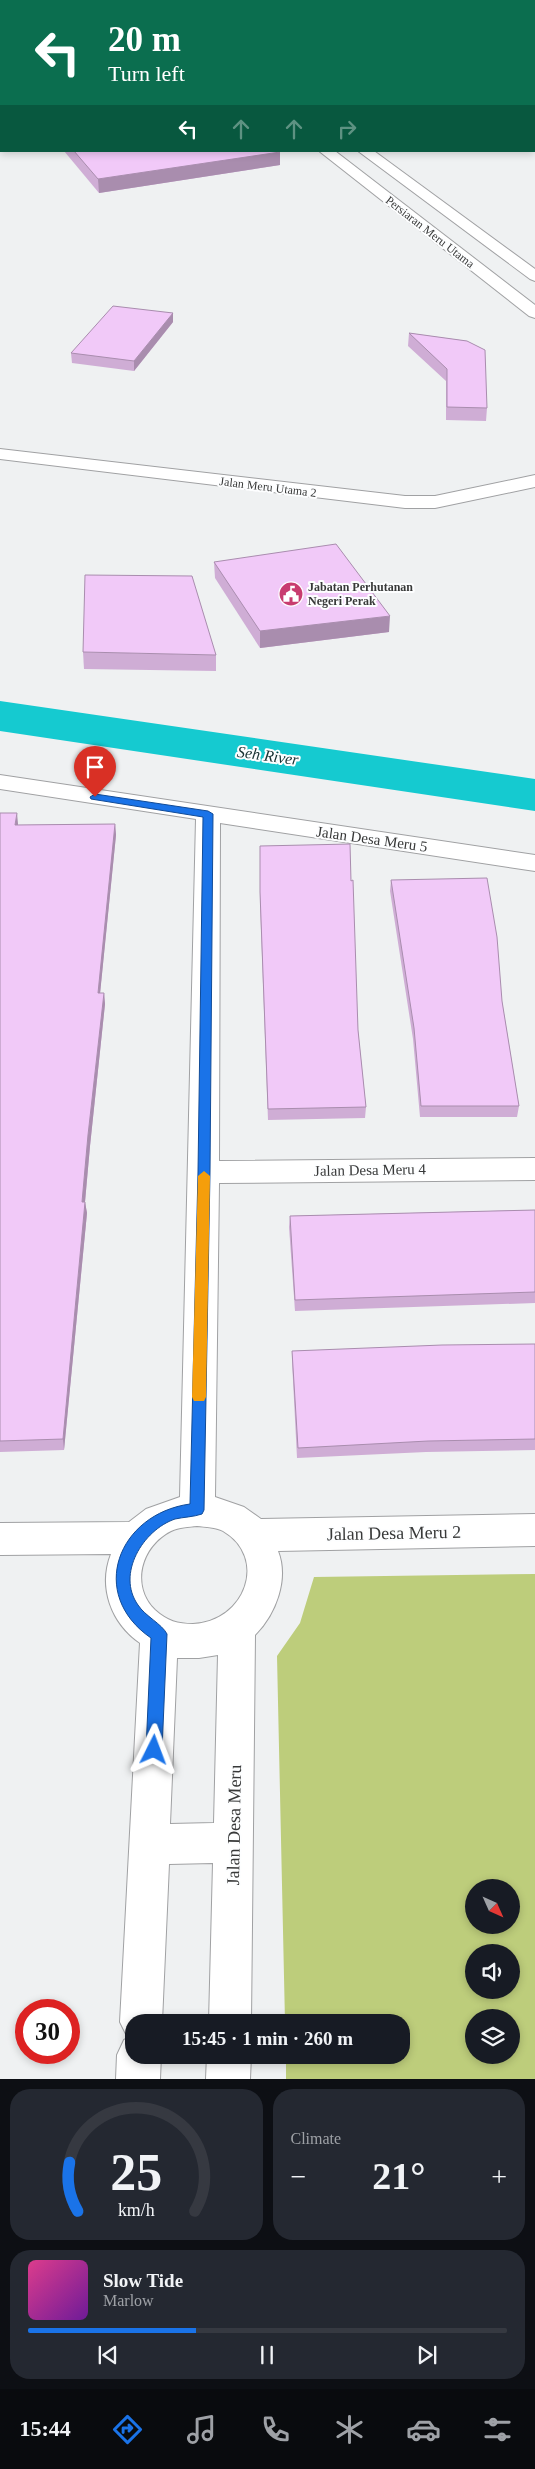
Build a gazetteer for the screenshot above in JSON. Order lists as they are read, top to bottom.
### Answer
{
  "streets": {
    "street": [
      "Persiaran Meru Utama",
      "Jalan Meru Utama 2",
      "Jalan Desa Meru 5",
      "Jalan Desa Meru 4",
      "Jalan Desa Meru 2",
      "Jalan Desa Meru"
    ]
  },
  "crossings": [
    ["Jalan Desa Meru 2", "Jalan Desa Meru"]
  ],
  "water": ["Seh River"],
  "places": {
    "public building": ["Jabatan Perhutanan Negeri Perak"]
  },
  "north": "bottom right",
  "page": {
    "turn": ["20 m", "Turn left"],
    "limit": "30",
    "trip": "15:45 · 1 min · 260 m",
    "tile": "Climate",
    "heat": ["−", "21°", "+"],
    "song": ["Slow Tide", "Marlow"],
    "tabs": "15:44",
    "gauge": ["25", "km/h"]
  }
}
